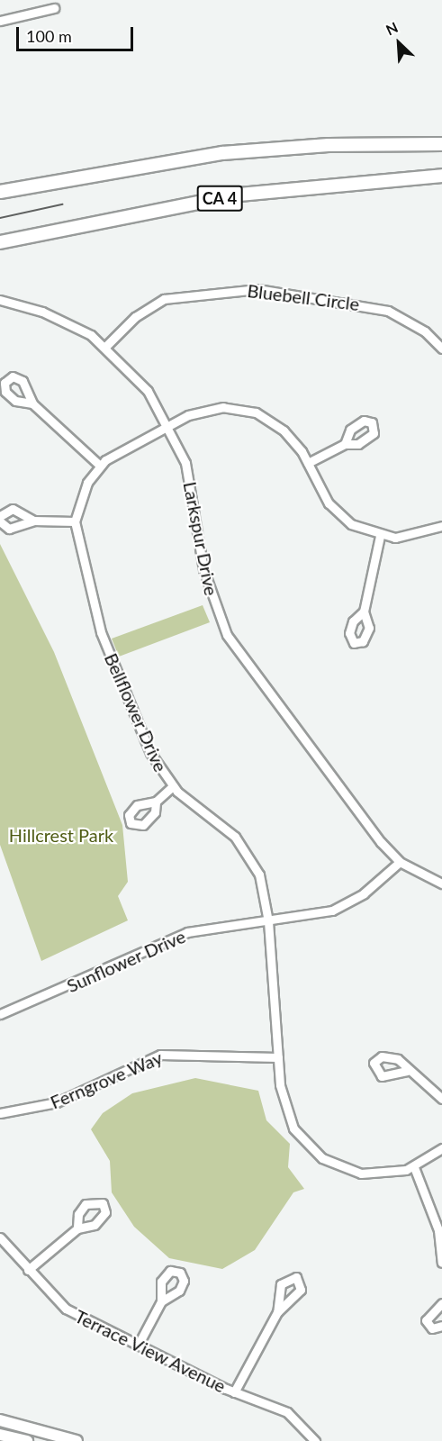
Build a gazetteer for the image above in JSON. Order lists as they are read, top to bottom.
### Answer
{
  "streets": {
    "highway": ["CA 4"],
    "street": [
      "Bluebell Circle",
      "Larkspur Drive",
      "Bellflower Drive",
      "Sunflower Drive",
      "Ferngrove Way",
      "Terrace View Avenue"
    ]
  },
  "crossings": [
    ["Bluebell Circle", "Larkspur Drive"],
    ["Larkspur Drive", "Bellflower Drive"],
    ["Larkspur Drive", "Sunflower Drive"],
    ["Bellflower Drive", "Sunflower Drive"],
    ["Bellflower Drive", "Ferngrove Way"]
  ],
  "parks": ["Hillcrest Park"],
  "scale_bar": "100 m",
  "north": "top left"
}
